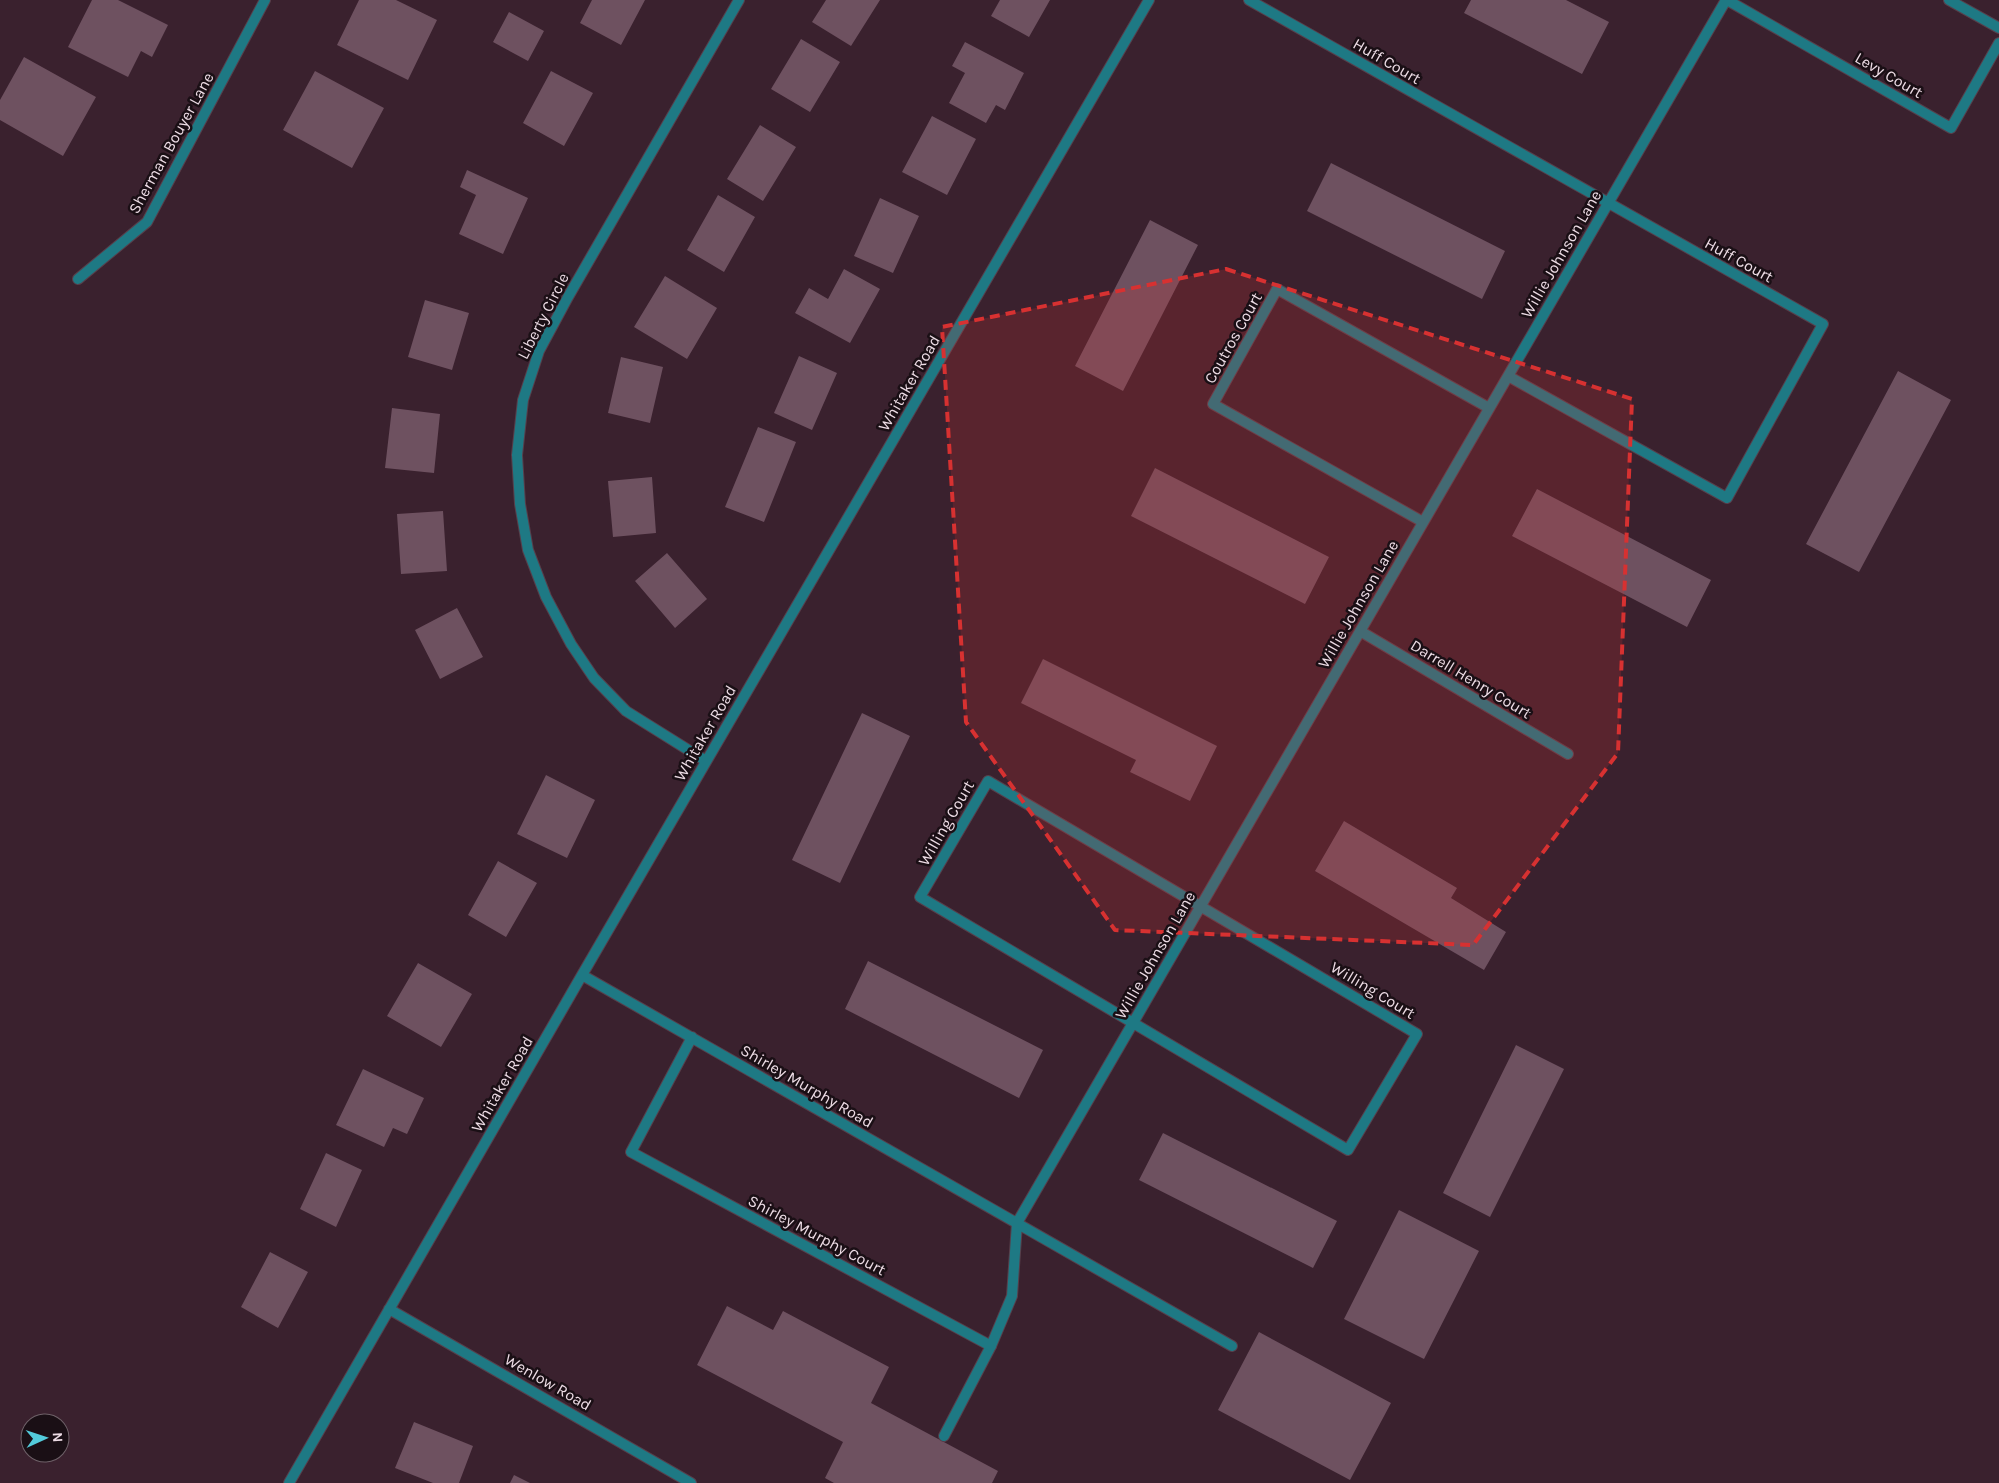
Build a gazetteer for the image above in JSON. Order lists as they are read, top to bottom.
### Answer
{
  "streets": {
    "street": [
      "Huff Court",
      "Levy Court",
      "Sherman Bouyer Lane",
      "Willie Johnson Lane",
      "Liberty Circle",
      "Coutros Court",
      "Whitaker Road",
      "Darrell Henry Court",
      "Willing Court",
      "Shirley Murphy Road",
      "Shirley Murphy Court",
      "Wenlow Road"
    ]
  },
  "crossings": [
    ["Huff Court", "Willie Johnson Lane"],
    ["Levy Court", "Willie Johnson Lane"],
    ["Willie Johnson Lane", "Coutros Court"],
    ["Willie Johnson Lane", "Darrell Henry Court"],
    ["Willie Johnson Lane", "Willing Court"],
    ["Willie Johnson Lane", "Shirley Murphy Road"],
    ["Liberty Circle", "Whitaker Road"],
    ["Whitaker Road", "Shirley Murphy Road"],
    ["Whitaker Road", "Wenlow Road"],
    ["Shirley Murphy Road", "Shirley Murphy Court"]
  ],
  "north": "right"
}
